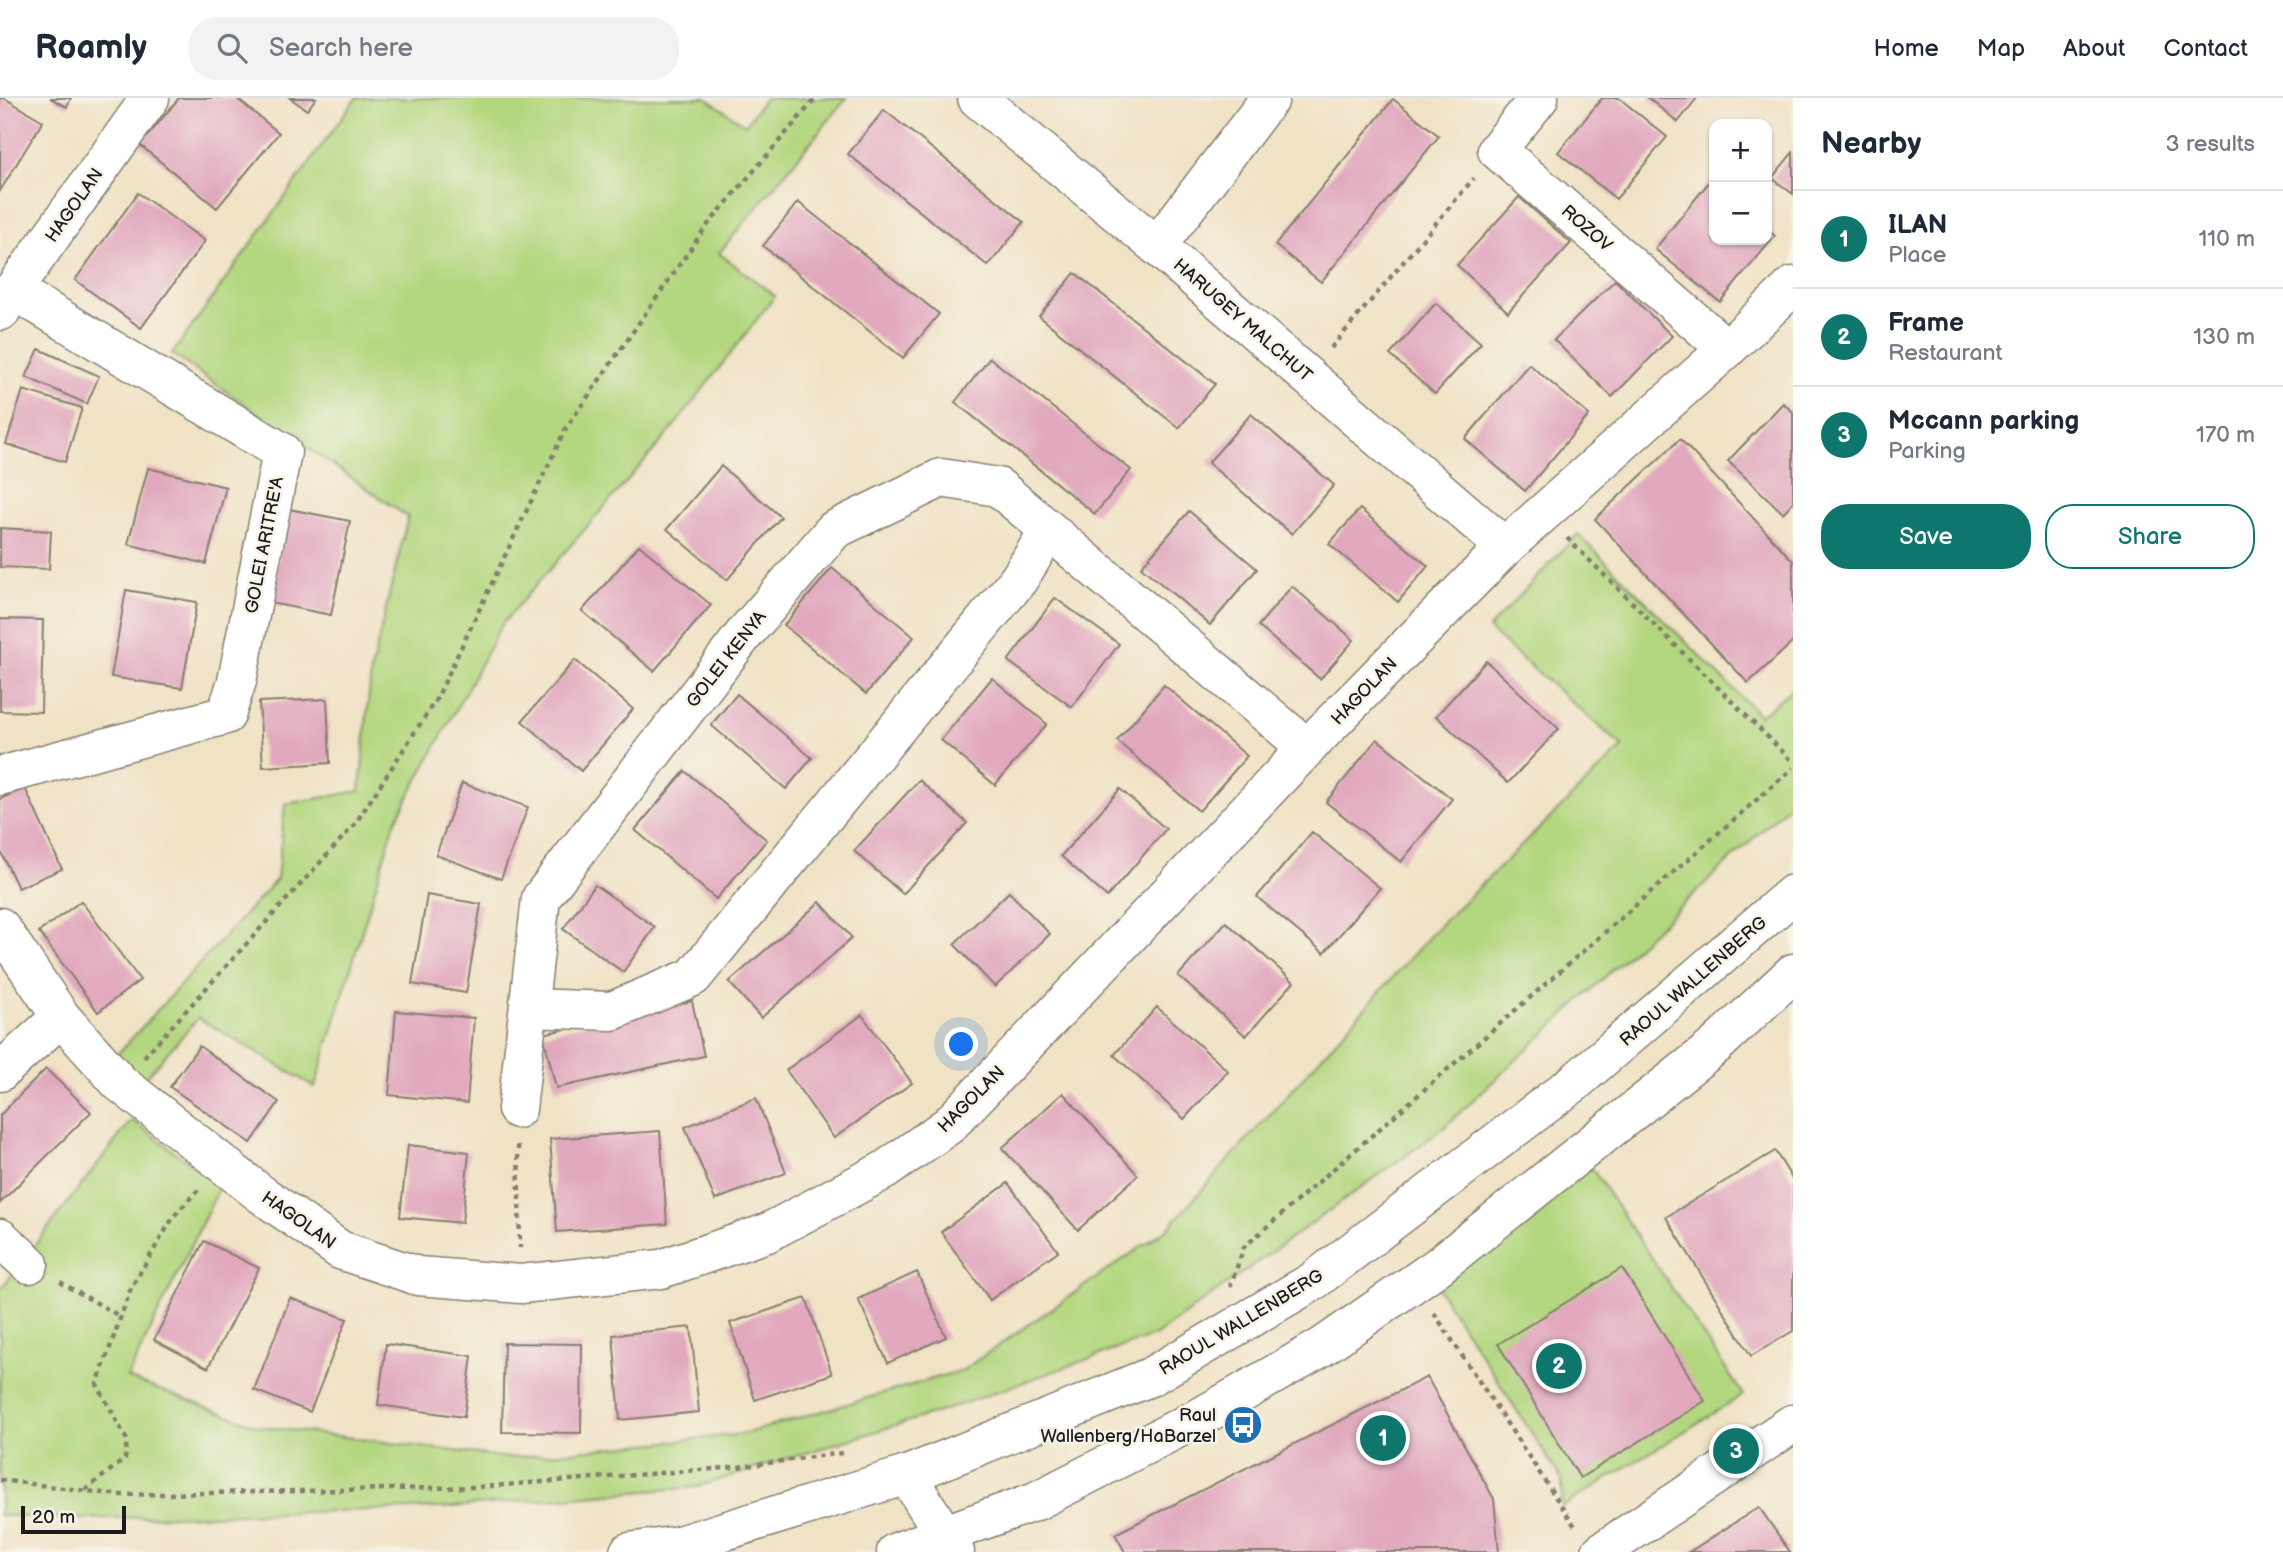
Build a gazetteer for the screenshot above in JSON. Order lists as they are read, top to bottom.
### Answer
{
  "streets": {
    "street": [
      "HAGOLAN",
      "ROZOV",
      "HARUGEY MALCHUT",
      "GOLEI ARITRE'A",
      "GOLEI KENYA",
      "RAOUL WALLENBERG"
    ]
  },
  "crossings": [
    ["HAGOLAN", "ROZOV"],
    ["HAGOLAN", "HARUGEY MALCHUT"],
    ["HAGOLAN", "GOLEI ARITRE'A"],
    ["HAGOLAN", "GOLEI KENYA"]
  ],
  "places": {
    "bus stop": ["Raul Wallenberg/HaBarzel"]
  },
  "scale_bar": "20 m",
  "page": {
    "header": "Roamly",
    "search": "Search here",
    "nav": [
      "Home",
      "Map",
      "About",
      "Contact"
    ],
    "heading": ["Nearby", "3 results"],
    "map_buttons": ["+", "−"],
    "list": [
      {
        "mark": "1",
        "name": "ILAN",
        "note": "Place",
        "value": "110 m"
      },
      {
        "mark": "2",
        "name": "Frame",
        "note": "Restaurant",
        "value": "130 m"
      },
      {
        "mark": "3",
        "name": "Mccann parking",
        "note": "Parking",
        "value": "170 m"
      }
    ],
    "buttons": ["Save", "Share"],
    "pins": ["2", "1", "3"],
    "scale": "20 m"
  }
}
